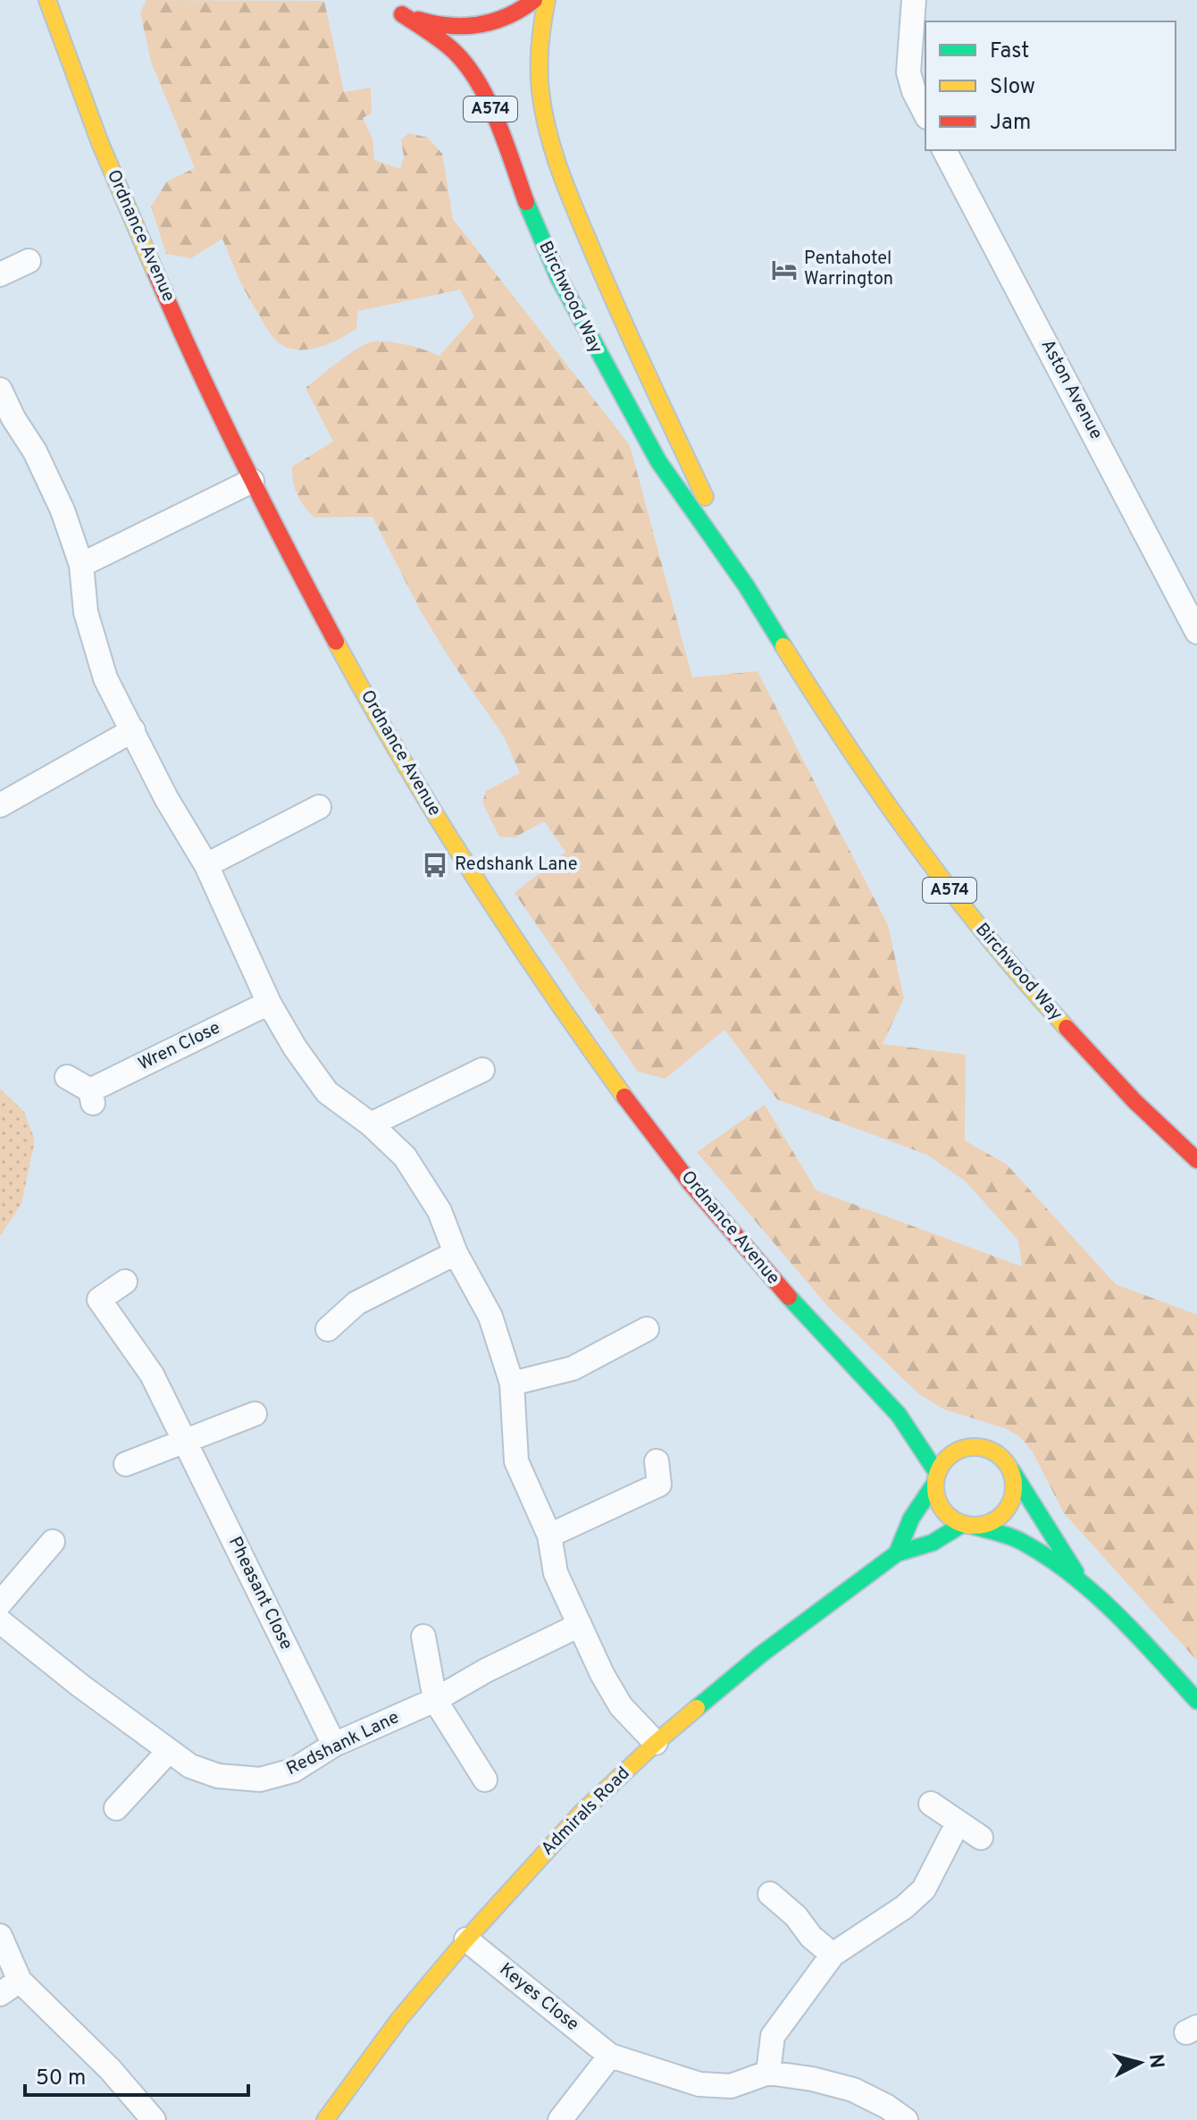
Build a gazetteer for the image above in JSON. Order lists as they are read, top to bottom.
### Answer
{
  "streets": {
    "street": [
      "A574",
      "Ordnance Avenue",
      "Birchwood Way",
      "Aston Avenue",
      "Wren Close",
      "Pheasant Close",
      "Redshank Lane",
      "Admirals Road",
      "Keyes Close"
    ]
  },
  "crossings": [
    ["Ordnance Avenue", "Admirals Road"],
    ["Pheasant Close", "Redshank Lane"],
    ["Admirals Road", "Keyes Close"]
  ],
  "places": {
    "hotel": ["Pentahotel Warrington"],
    "bus stop": ["Redshank Lane"]
  },
  "legend": ["Fast", "Slow", "Jam"],
  "scale_bar": "50 m",
  "north": "right"
}
